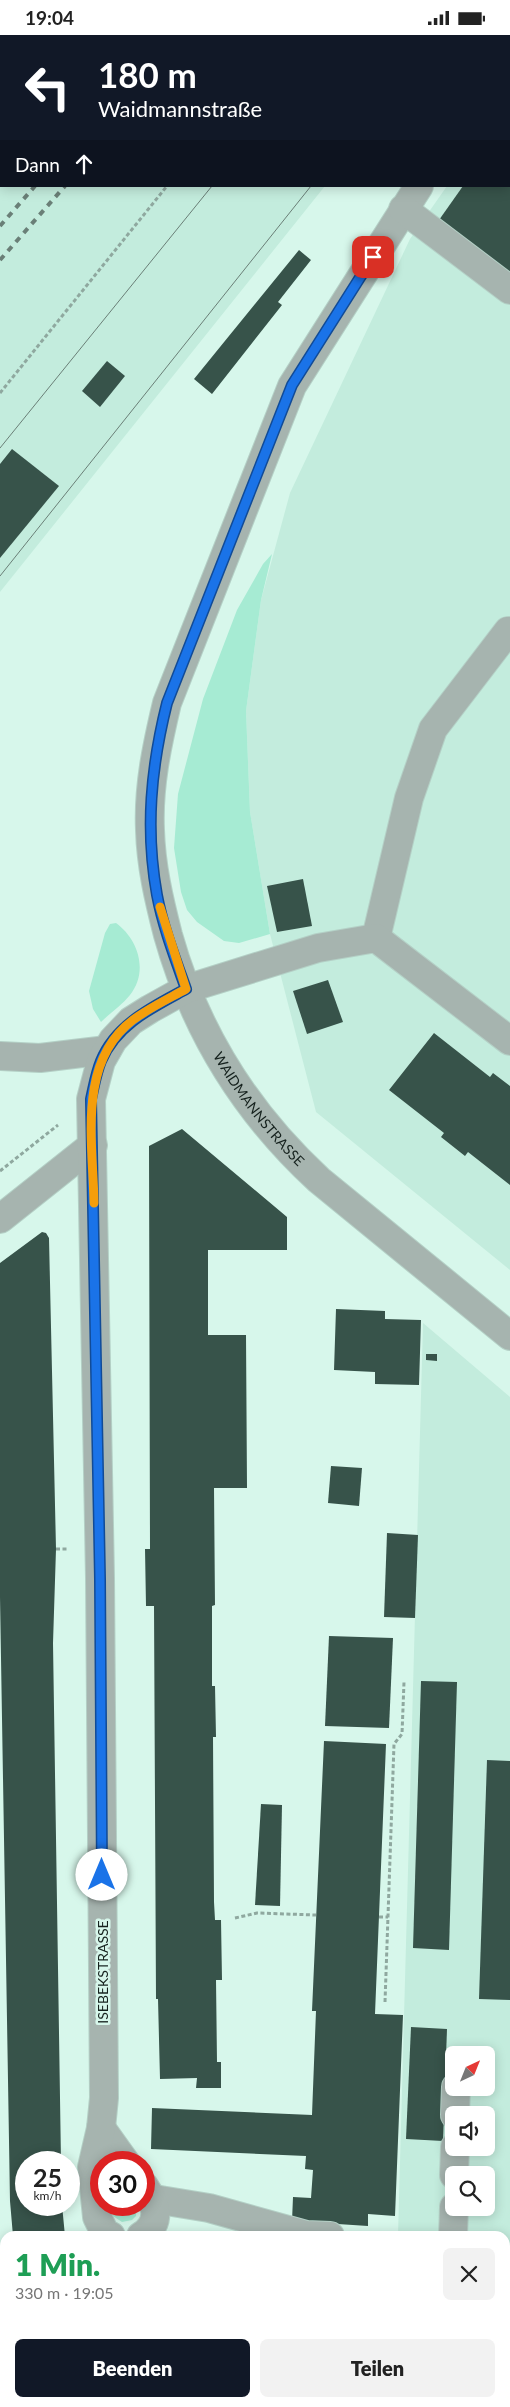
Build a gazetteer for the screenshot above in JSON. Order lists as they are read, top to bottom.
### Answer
{
  "streets": {
    "street": ["WAIDMANNSTRASSE", "ISEBEKSTRASSE"]
  },
  "crossings": [
    ["WAIDMANNSTRASSE", "ISEBEKSTRASSE"]
  ],
  "north": "top right",
  "page": {
    "status": "19:04",
    "turn": ["180 m", "Waidmannstraße"],
    "then": "Dann",
    "speed": "25 km/h",
    "limit": "30",
    "heading": ["1 Min.", "330 m · 19:05"],
    "buttons": ["Beenden", "Teilen"]
  }
}
